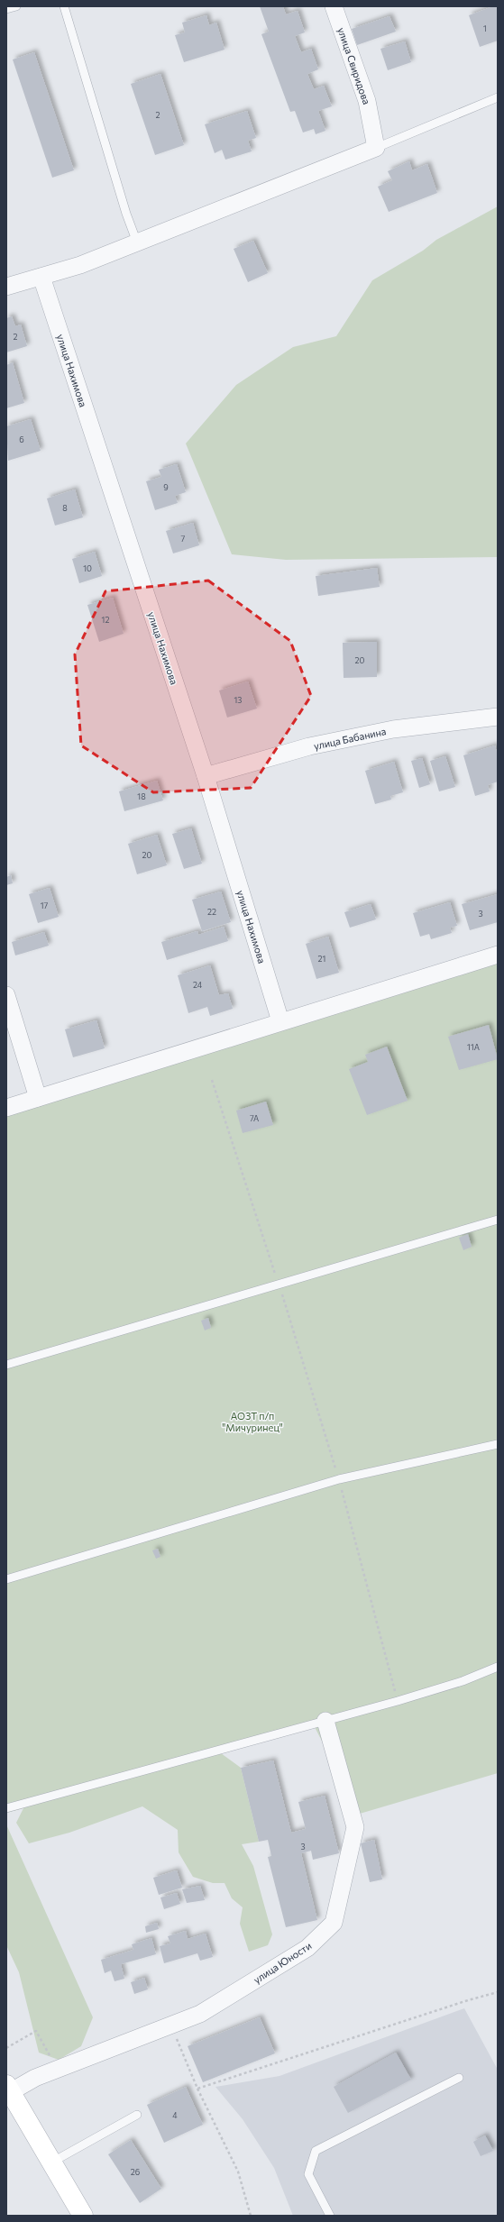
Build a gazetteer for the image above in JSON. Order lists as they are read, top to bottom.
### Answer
{
  "streets": {
    "street": [
      "улица Свиридова",
      "улица Нахимова",
      "улица Бабанина",
      "улица Юности"
    ]
  },
  "crossings": [
    ["улица Нахимова", "улица Бабанина"]
  ],
  "parks": ["АОЗТ п/п \"Мичуринец\""],
  "house_numbers": [
    "1",
    "2",
    "2",
    "6",
    "9",
    "8",
    "7",
    "10",
    "12",
    "20",
    "13",
    "18",
    "20",
    "17",
    "22",
    "3",
    "21",
    "24",
    "11А",
    "7А",
    "3",
    "4",
    "26"
  ]
}
